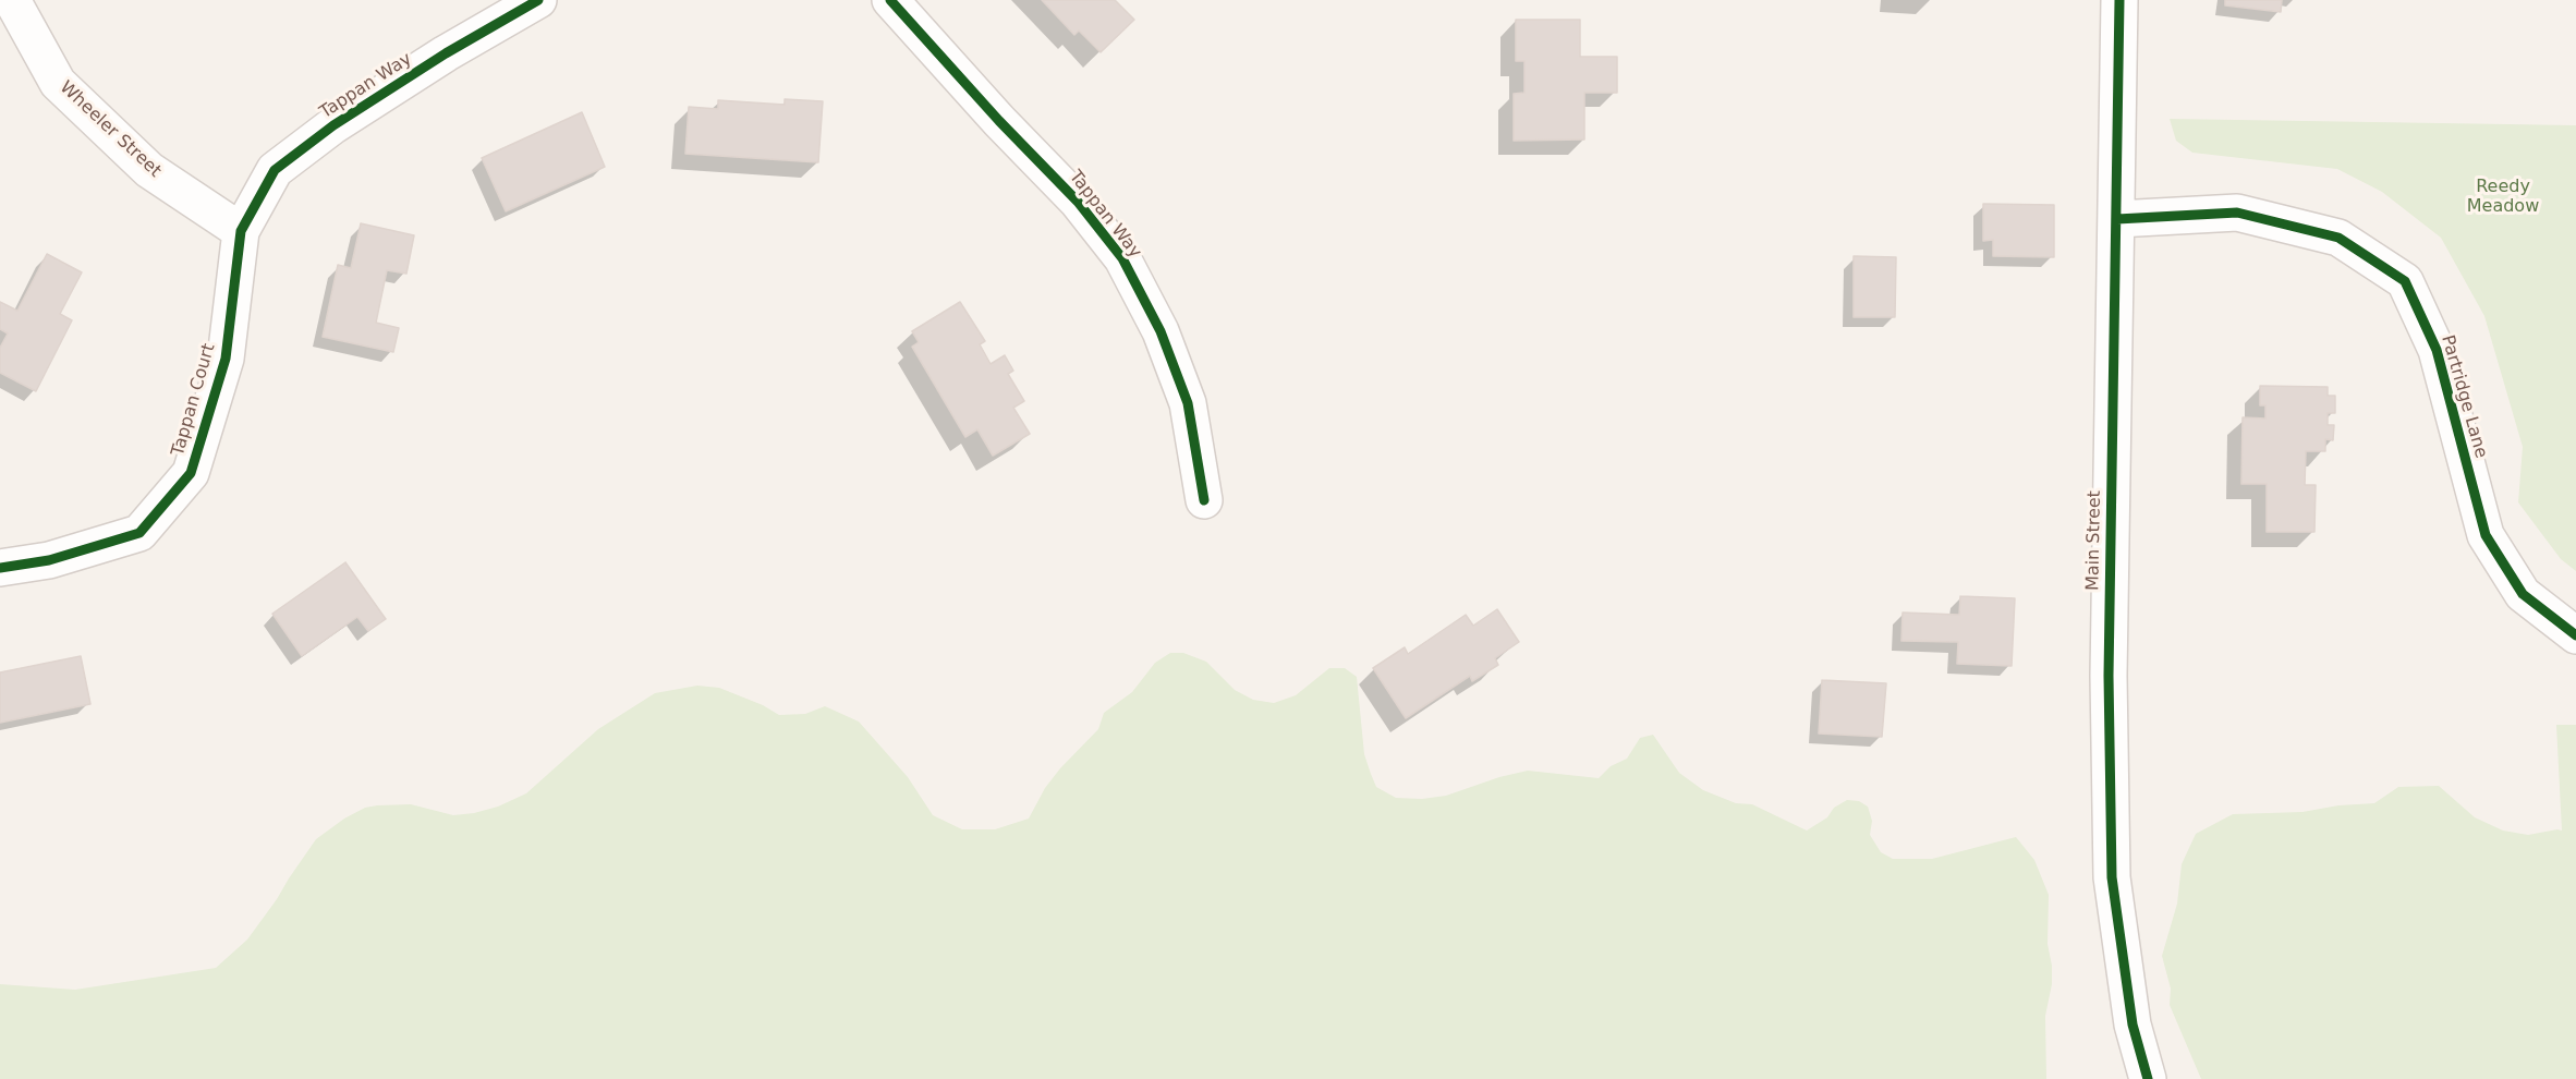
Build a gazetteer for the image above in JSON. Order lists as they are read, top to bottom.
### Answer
{
  "streets": {
    "street": [
      "Tappan Way",
      "Wheeler Street",
      "Partridge Lane",
      "Tappan Court",
      "Main Street"
    ]
  },
  "crossings": [
    ["Tappan Way", "Wheeler Street"],
    ["Tappan Way", "Tappan Court"],
    ["Wheeler Street", "Tappan Court"],
    ["Partridge Lane", "Main Street"]
  ],
  "parks": ["Reedy Meadow"]
}
